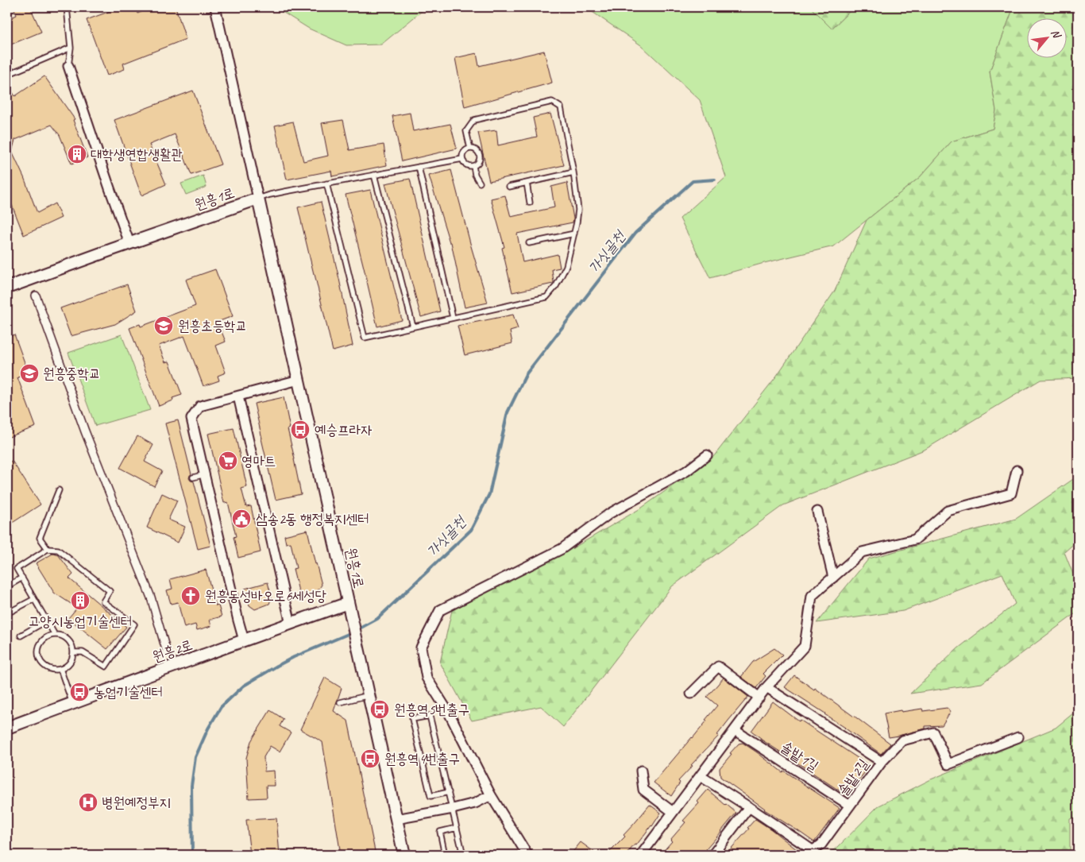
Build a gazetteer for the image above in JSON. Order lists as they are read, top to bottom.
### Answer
{
  "streets": {
    "street": [
      "원흥1로",
      "원흥2로",
      "솔밭1길",
      "솔밭2길"
    ]
  },
  "crossings": [
    ["원흥1로", "원흥2로"],
    ["솔밭1길", "솔밭2길"]
  ],
  "water": ["가싯골천"],
  "places": {
    "building": ["대학생연합생활관", "고양시농업기술센터"],
    "school or university": ["원흥초등학교", "원흥중학교"],
    "bus stop": [
      "예승프라자",
      "농업기술센터",
      "원흥역5번출구",
      "원흥역4번출구"
    ],
    "supermarket": ["영마트"],
    "public building": ["삼송2동 행정복지센터"],
    "church": ["원흥동성바오로6세성당"],
    "hospital": ["병원예정부지"]
  },
  "north": "top right"
}
